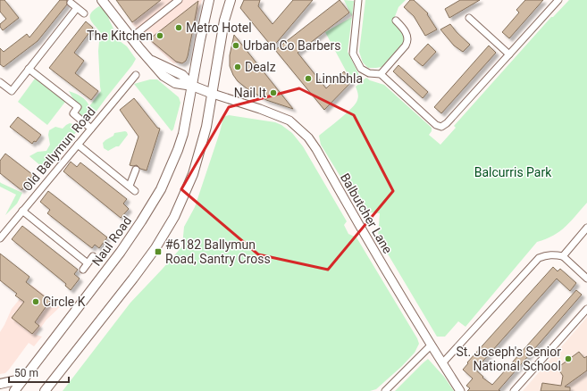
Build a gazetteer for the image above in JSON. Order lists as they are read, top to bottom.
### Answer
{
  "streets": {
    "main road": ["Naul Road"],
    "street": ["Old Ballymun Road", "Balbutcher Lane"]
  },
  "parks": ["Balcurris Park"],
  "places": {
    "other": [
      "Metro Hotel",
      "The Kitchen",
      "Urban Co Barbers",
      "Dealz",
      "Linnbhla",
      "Nail It",
      "Circle K",
      "St. Joseph's Senior National School"
    ],
    "transit": ["#6182 Ballymun Road, Santry Cross"]
  },
  "scale_bar": "50 m"
}
